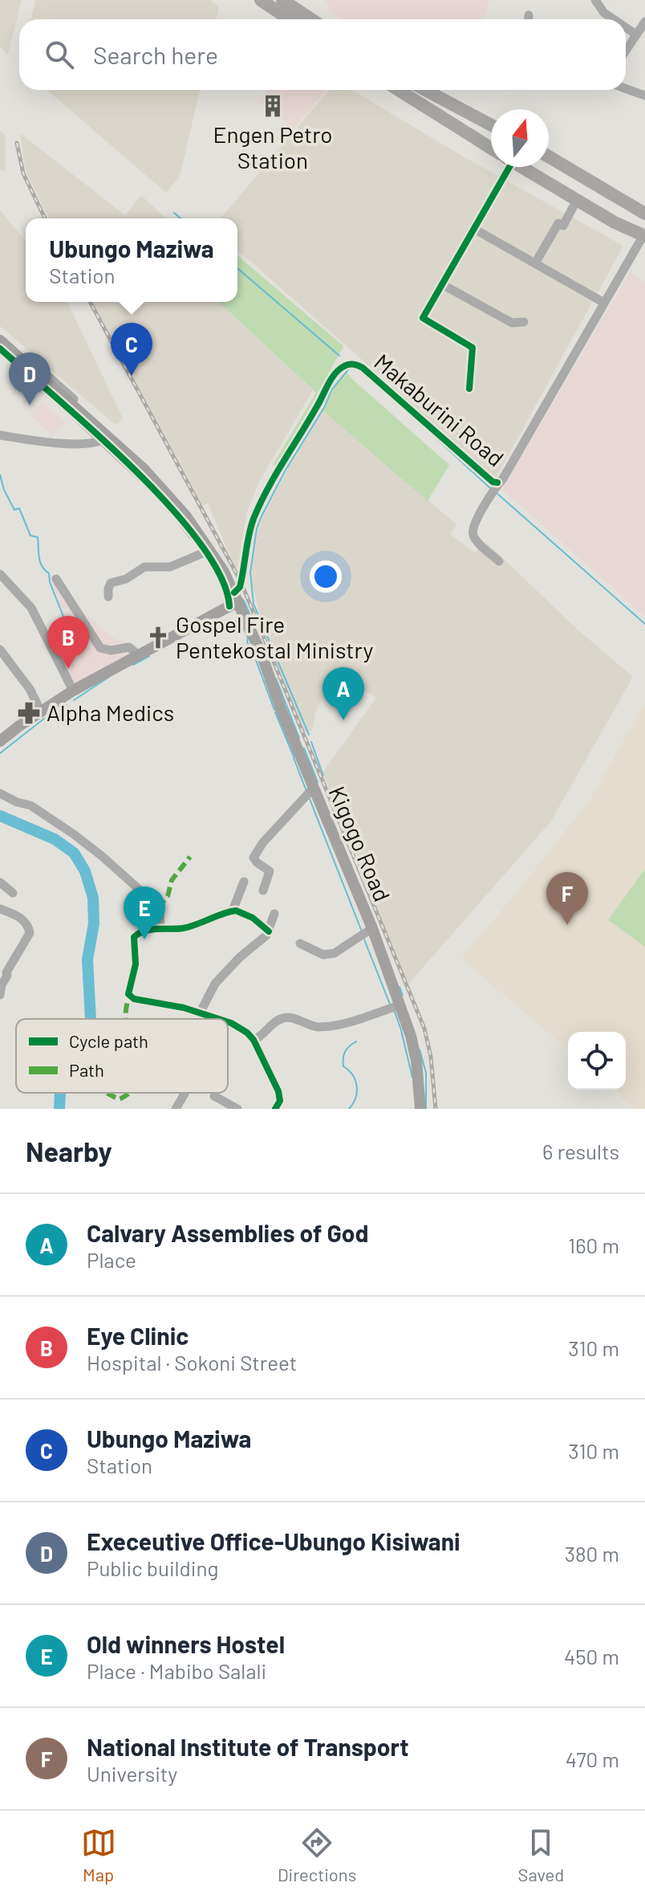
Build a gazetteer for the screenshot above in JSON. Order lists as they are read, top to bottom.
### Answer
{
  "streets": {
    "main road": ["Kigogo Road"],
    "street": ["Makaburini Road"]
  },
  "crossings": [
    ["Makaburini Road", "Kigogo Road"]
  ],
  "places": {
    "building": ["Engen Petro Station"],
    "church": ["Gospel Fire Pentekostal Ministry"],
    "pharmacy": ["Alpha Medics"]
  },
  "legend": ["Cycle path", "Path"],
  "north": "top",
  "page": {
    "search": "Search here",
    "popup": ["Ubungo Maziwa", "Station"],
    "pins": [
      "C",
      "D",
      "B",
      "A",
      "F",
      "E"
    ],
    "heading": ["Nearby", "6 results"],
    "list": [
      {
        "mark": "A",
        "name": "Calvary Assemblies of God",
        "note": "Place",
        "value": "160 m"
      },
      {
        "mark": "B",
        "name": "Eye Clinic",
        "note": "Hospital · Sokoni Street",
        "value": "310 m"
      },
      {
        "mark": "C",
        "name": "Ubungo Maziwa",
        "note": "Station",
        "value": "310 m"
      },
      {
        "mark": "D",
        "name": "Execeutive Office-Ubungo Kisiwani",
        "note": "Public building",
        "value": "380 m"
      },
      {
        "mark": "E",
        "name": "Old winners Hostel",
        "note": "Place · Mabibo Salali",
        "value": "450 m"
      },
      {
        "mark": "F",
        "name": "National Institute of Transport",
        "note": "University",
        "value": "470 m"
      }
    ],
    "nav": ["Map", "Directions", "Saved"]
  }
}
